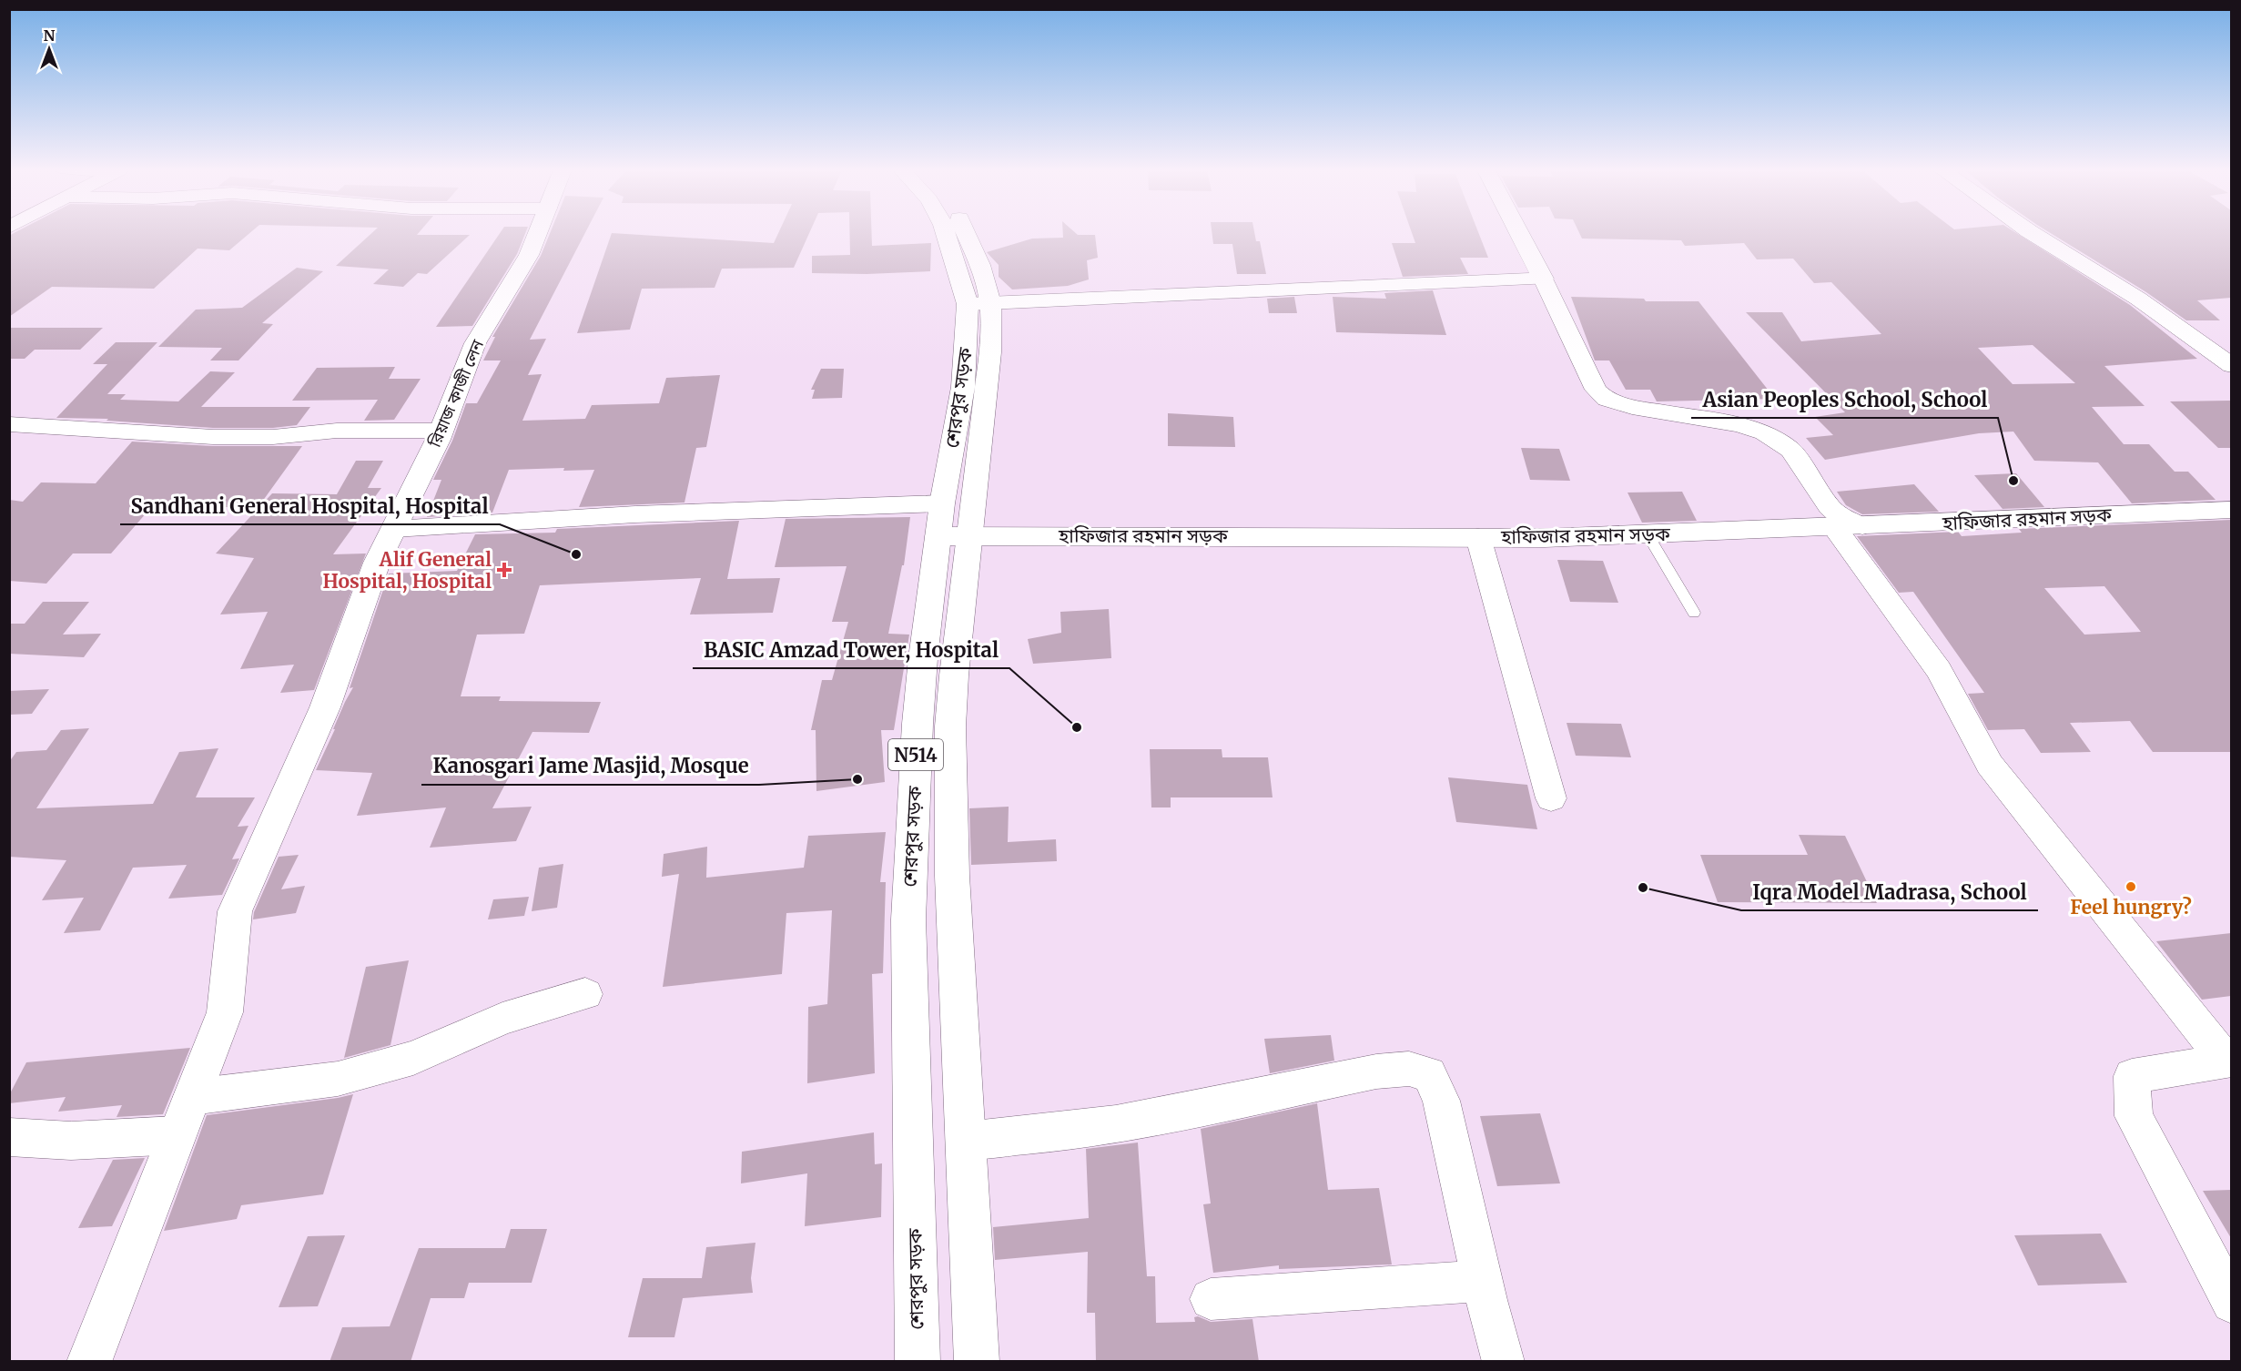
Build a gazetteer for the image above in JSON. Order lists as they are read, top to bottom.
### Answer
{
  "streets": {
    "main road": [
      "রিয়াজ কাজী লেন",
      "শেরপুর সড়ক",
      "হাফিজার রহমান সড়ক",
      "N514"
    ]
  },
  "crossings": [
    ["শেরপুর সড়ক", "হাফিজার রহমান সড়ক"]
  ],
  "places": {
    "other": [
      "Asian Peoples School, School",
      "Sandhani General Hospital, Hospital",
      "BASIC Amzad Tower, Hospital",
      "Kanosgari Jame Masjid, Mosque",
      "Feel hungry?",
      "Iqra Model Madrasa, School"
    ],
    "health": ["Alif General Hospital, Hospital"]
  },
  "north": "top"
}
